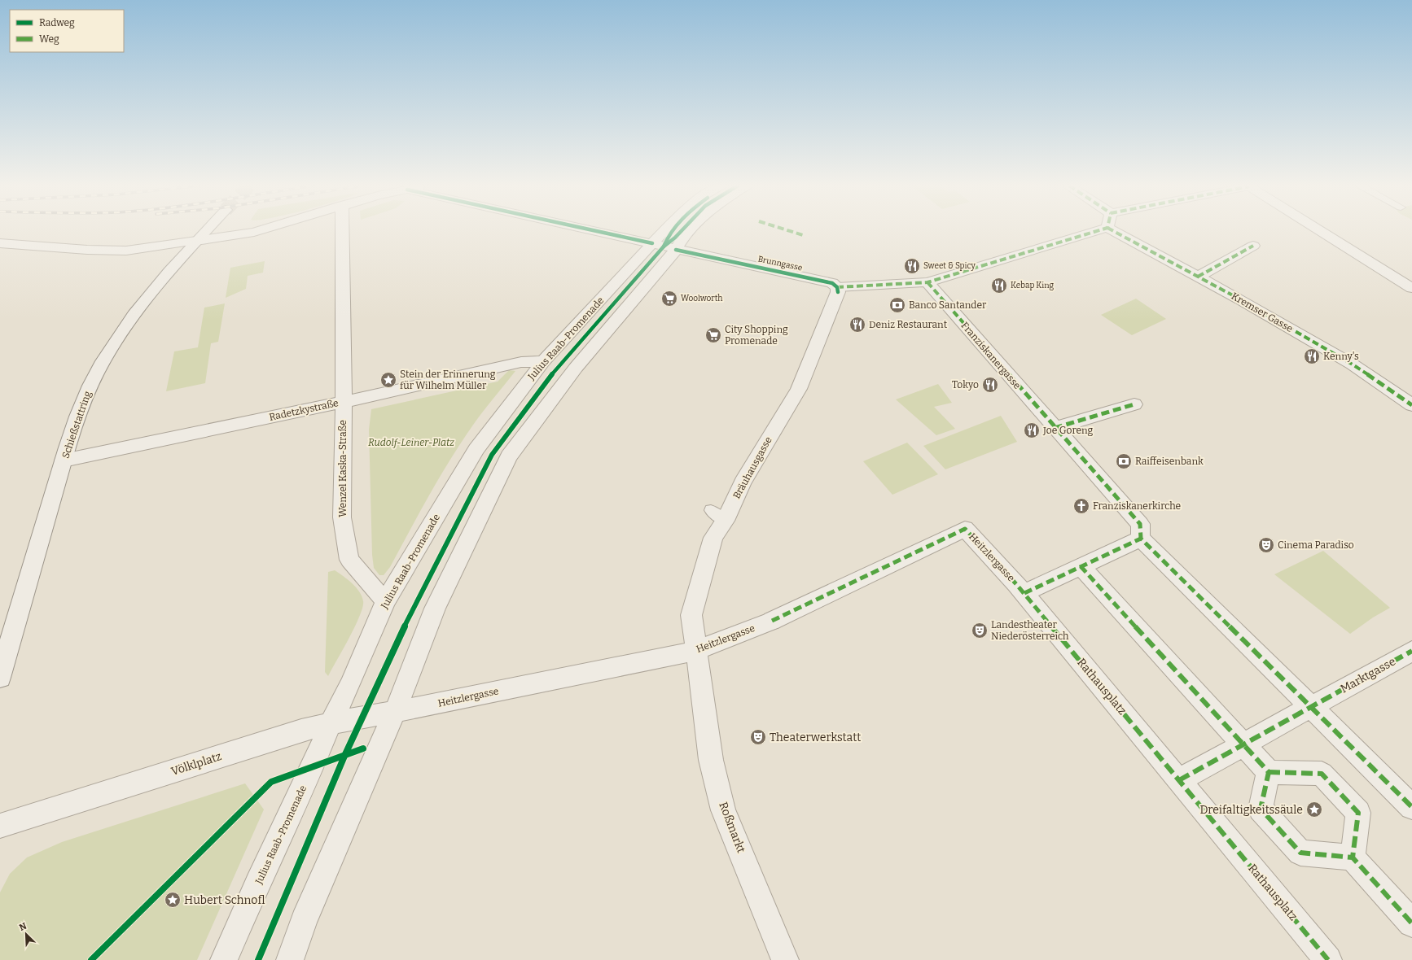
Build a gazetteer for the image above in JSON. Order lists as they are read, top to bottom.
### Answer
{
  "streets": {
    "street": [
      "Brunngasse",
      "Kremser Gasse",
      "Julius Raab-Promenade",
      "Franziskanergasse",
      "Radetzkystraße",
      "Schießstattring",
      "Bräuhausgasse",
      "Wenzel Kaska-Straße",
      "Heitzlergasse",
      "Marktgasse",
      "Rathausplatz",
      "Völklplatz",
      "Roßmarkt"
    ]
  },
  "crossings": [
    ["Brunngasse", "Julius Raab-Promenade"],
    ["Brunngasse", "Franziskanergasse"],
    ["Brunngasse", "Bräuhausgasse"],
    ["Julius Raab-Promenade", "Radetzkystraße"],
    ["Julius Raab-Promenade", "Wenzel Kaska-Straße"],
    ["Julius Raab-Promenade", "Völklplatz"],
    ["Radetzkystraße", "Schießstattring"],
    ["Radetzkystraße", "Wenzel Kaska-Straße"],
    ["Bräuhausgasse", "Heitzlergasse"],
    ["Bräuhausgasse", "Roßmarkt"],
    ["Heitzlergasse", "Rathausplatz"],
    ["Heitzlergasse", "Völklplatz"],
    ["Heitzlergasse", "Roßmarkt"]
  ],
  "parks": ["Rudolf-Leiner-Platz"],
  "places": {
    "restaurant": [
      "Sweet & Spicy",
      "Kebap King",
      "Deniz Restaurant",
      "Kenny's",
      "Tokyo",
      "Joe Goreng"
    ],
    "supermarket": ["Woolworth", "City Shopping Promenade"],
    "bank": ["Banco Santander", "Raiffeisenbank"],
    "place": ["Stein der Erinnerung für Wilhelm Müller", "Dreifaltigkeitssäule", "Hubert Schnofl"],
    "church": ["Franziskanerkirche"],
    "theatre": ["Cinema Paradiso", "Landestheater Niederösterreich", "Theaterwerkstatt"]
  },
  "legend": ["Radweg", "Weg"],
  "north": "top left"
}
